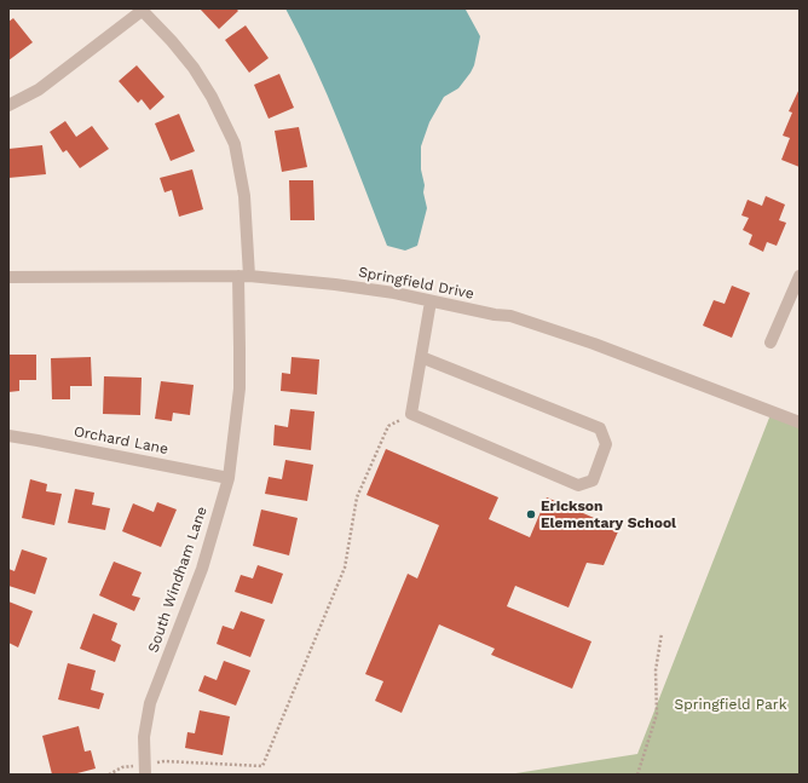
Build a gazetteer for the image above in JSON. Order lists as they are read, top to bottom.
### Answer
{
  "streets": {
    "street": ["Springfield Drive", "Orchard Lane", "South Windham Lane"]
  },
  "crossings": [
    ["Springfield Drive", "South Windham Lane"],
    ["Orchard Lane", "South Windham Lane"]
  ],
  "parks": ["Springfield Park"],
  "places": ["Erickson Elementary School"]
}
